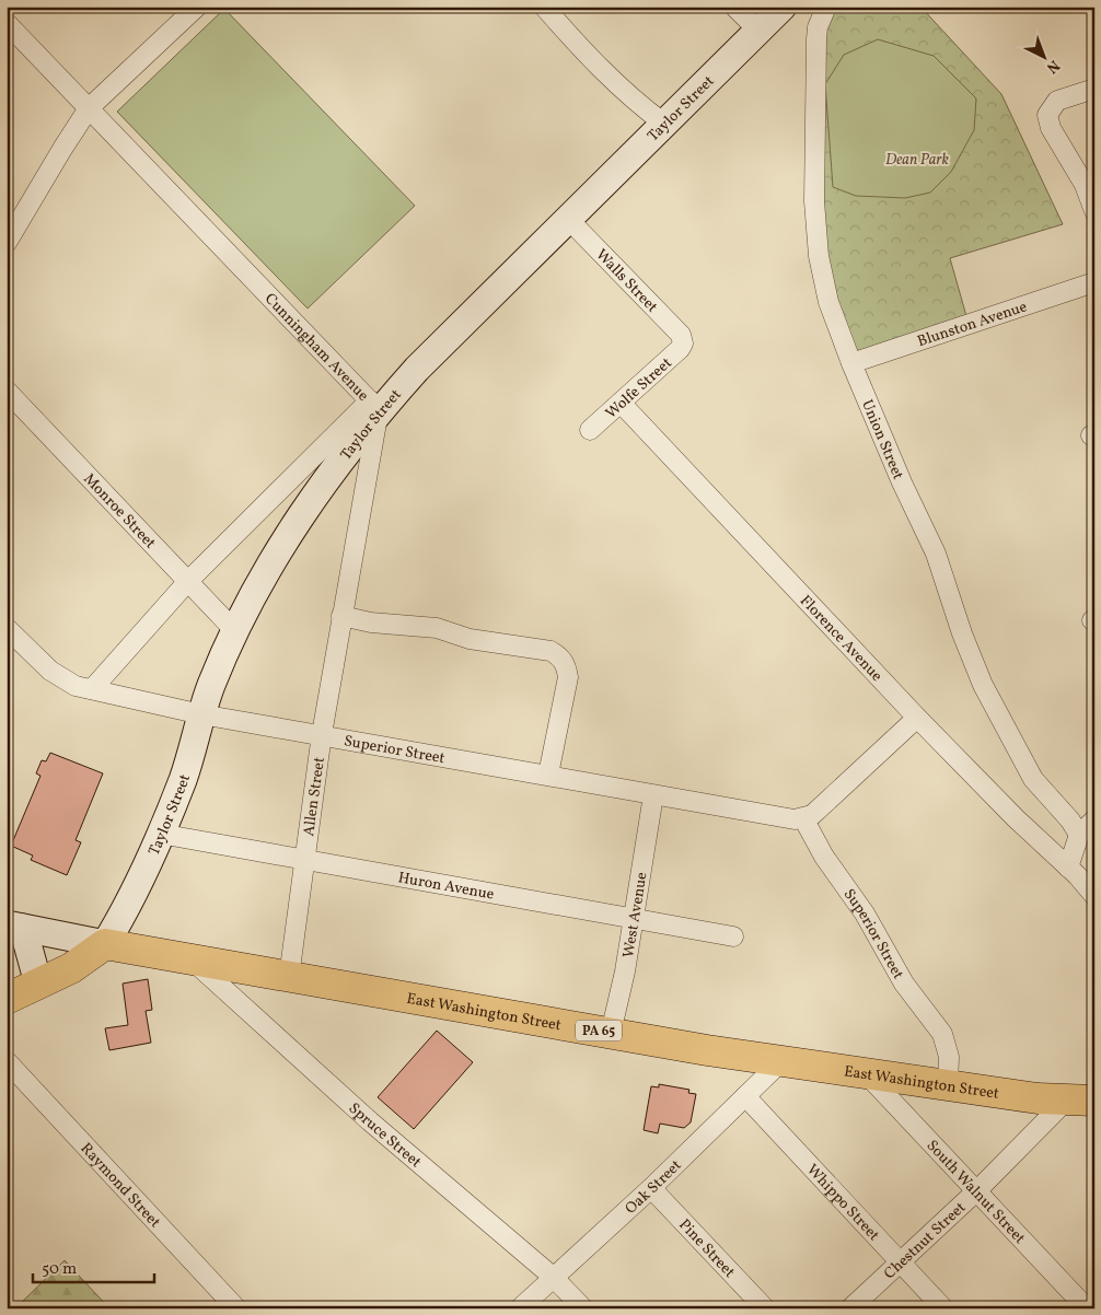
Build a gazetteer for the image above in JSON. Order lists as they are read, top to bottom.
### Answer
{
  "streets": {
    "main road": ["Taylor Street", "East Washington Street", "PA 65"],
    "street": [
      "Walls Street",
      "Blunston Avenue",
      "Cunningham Avenue",
      "Wolfe Street",
      "Union Street",
      "Monroe Street",
      "Florence Avenue",
      "Superior Street",
      "Allen Street",
      "Huron Avenue",
      "West Avenue",
      "Spruce Street",
      "Raymond Street",
      "Oak Street",
      "South Walnut Street",
      "Whippo Street",
      "Chestnut Street",
      "Pine Street"
    ]
  },
  "crossings": [
    ["Taylor Street", "Walls Street"],
    ["Taylor Street", "Cunningham Avenue"],
    ["Taylor Street", "Monroe Street"],
    ["Taylor Street", "Superior Street"],
    ["Taylor Street", "Huron Avenue"],
    ["Taylor Street", "East Washington Street"],
    ["Walls Street", "Wolfe Street"],
    ["Blunston Avenue", "Union Street"],
    ["Cunningham Avenue", "Allen Street"],
    ["Wolfe Street", "Florence Avenue"],
    ["Superior Street", "Allen Street"],
    ["Superior Street", "West Avenue"],
    ["Superior Street", "East Washington Street"],
    ["Allen Street", "Huron Avenue"],
    ["Allen Street", "East Washington Street"],
    ["Huron Avenue", "West Avenue"],
    ["West Avenue", "East Washington Street"],
    ["East Washington Street", "Spruce Street"],
    ["East Washington Street", "Oak Street"],
    ["East Washington Street", "South Walnut Street"],
    ["East Washington Street", "Chestnut Street"],
    ["Spruce Street", "Oak Street"],
    ["Oak Street", "Whippo Street"],
    ["Oak Street", "Pine Street"],
    ["South Walnut Street", "Chestnut Street"],
    ["Whippo Street", "Chestnut Street"]
  ],
  "parks": ["Dean Park"],
  "scale_bar": "50 m",
  "north": "bottom right"
}
